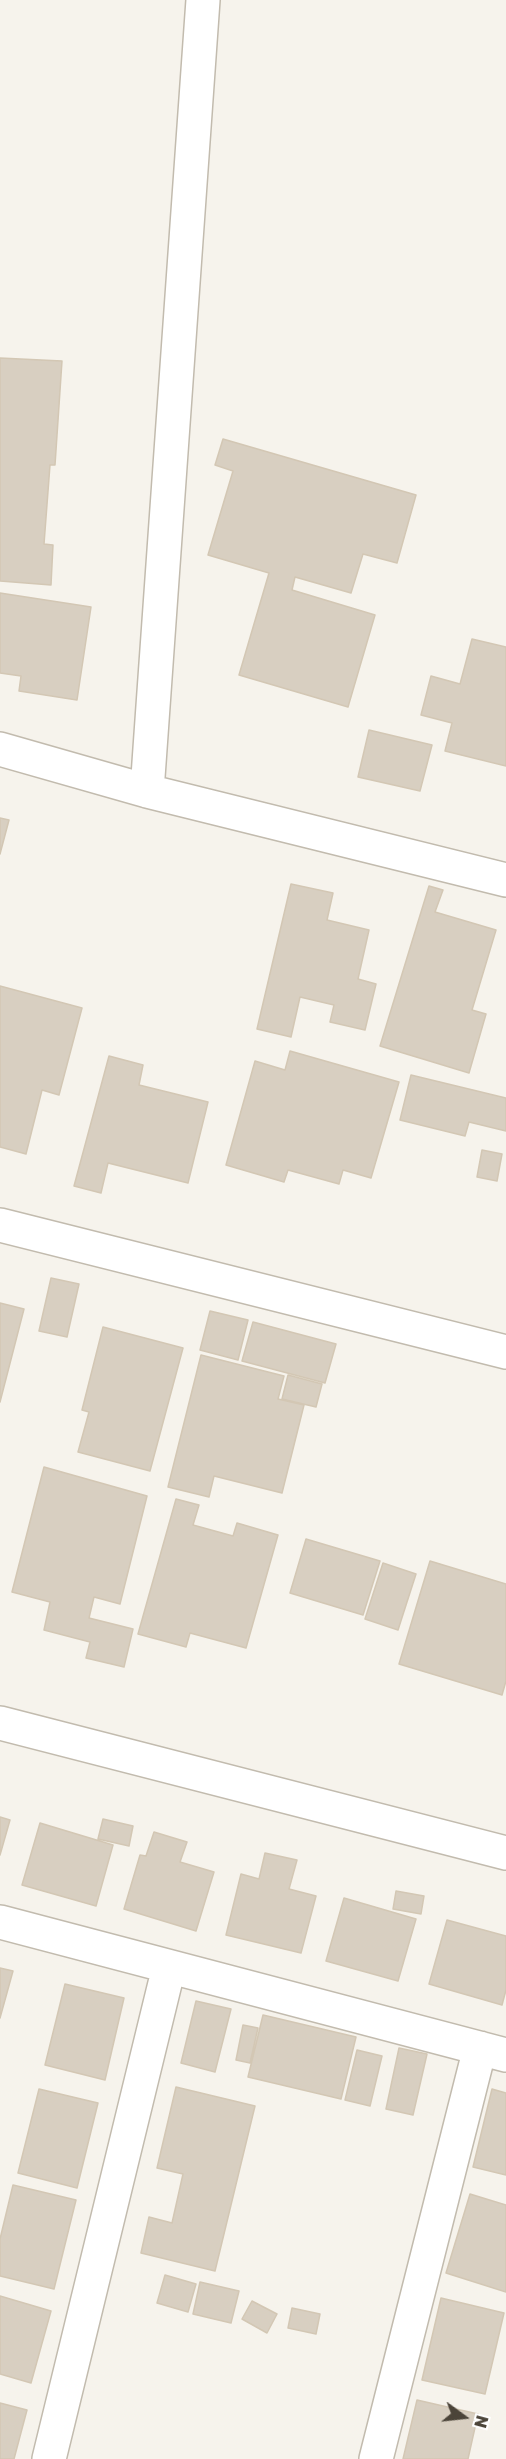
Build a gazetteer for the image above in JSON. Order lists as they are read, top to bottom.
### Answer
{
  "north": "right"
}
